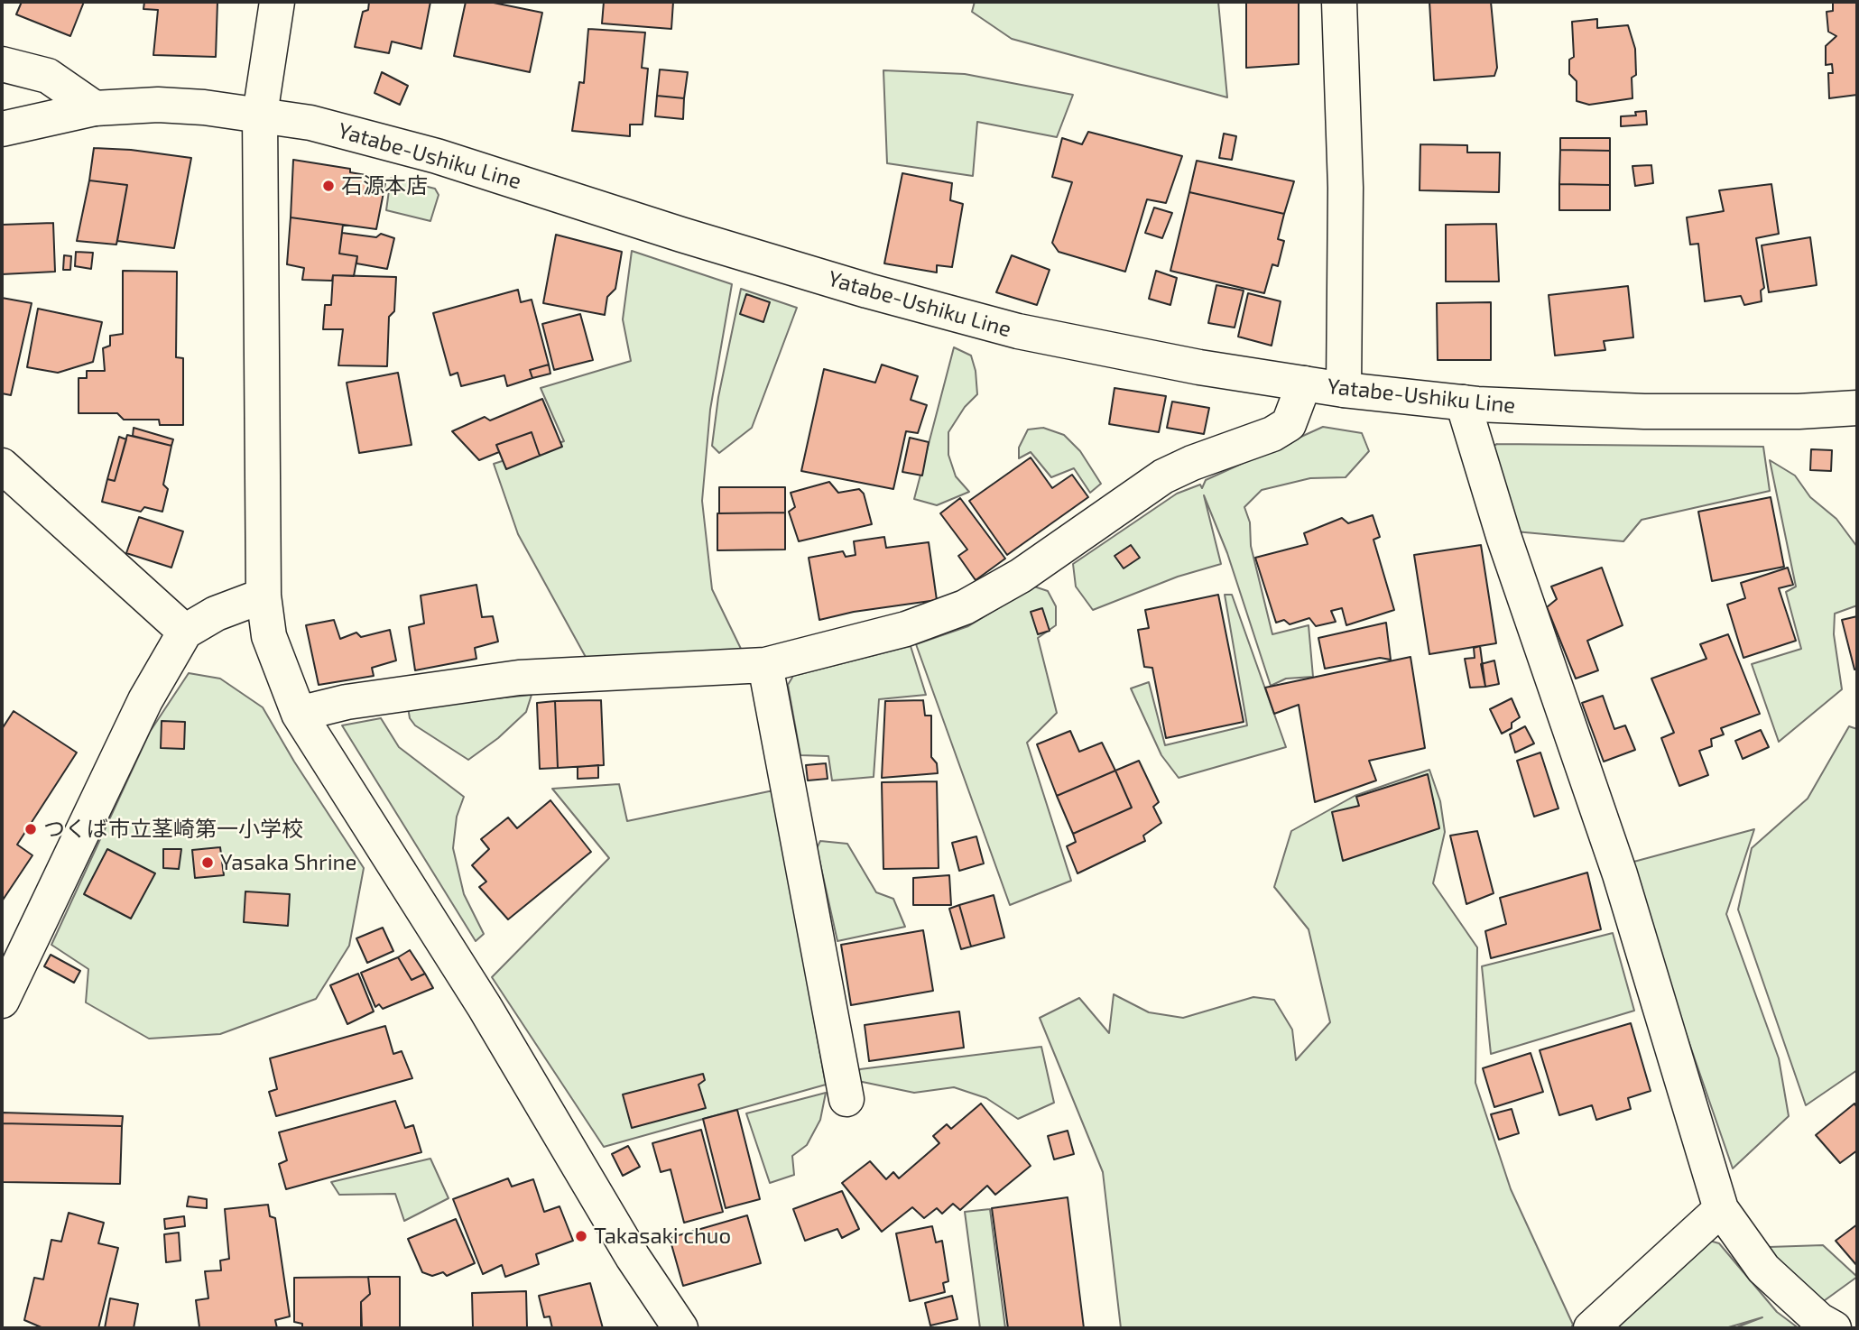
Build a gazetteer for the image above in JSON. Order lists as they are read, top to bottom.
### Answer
{
  "streets": {
    "street": ["Yatabe-Ushiku Line"]
  },
  "places": [
    "石源本店",
    "つくば市立茎崎第一小学校",
    "Yasaka Shrine",
    "Takasaki chuo"
  ]
}
